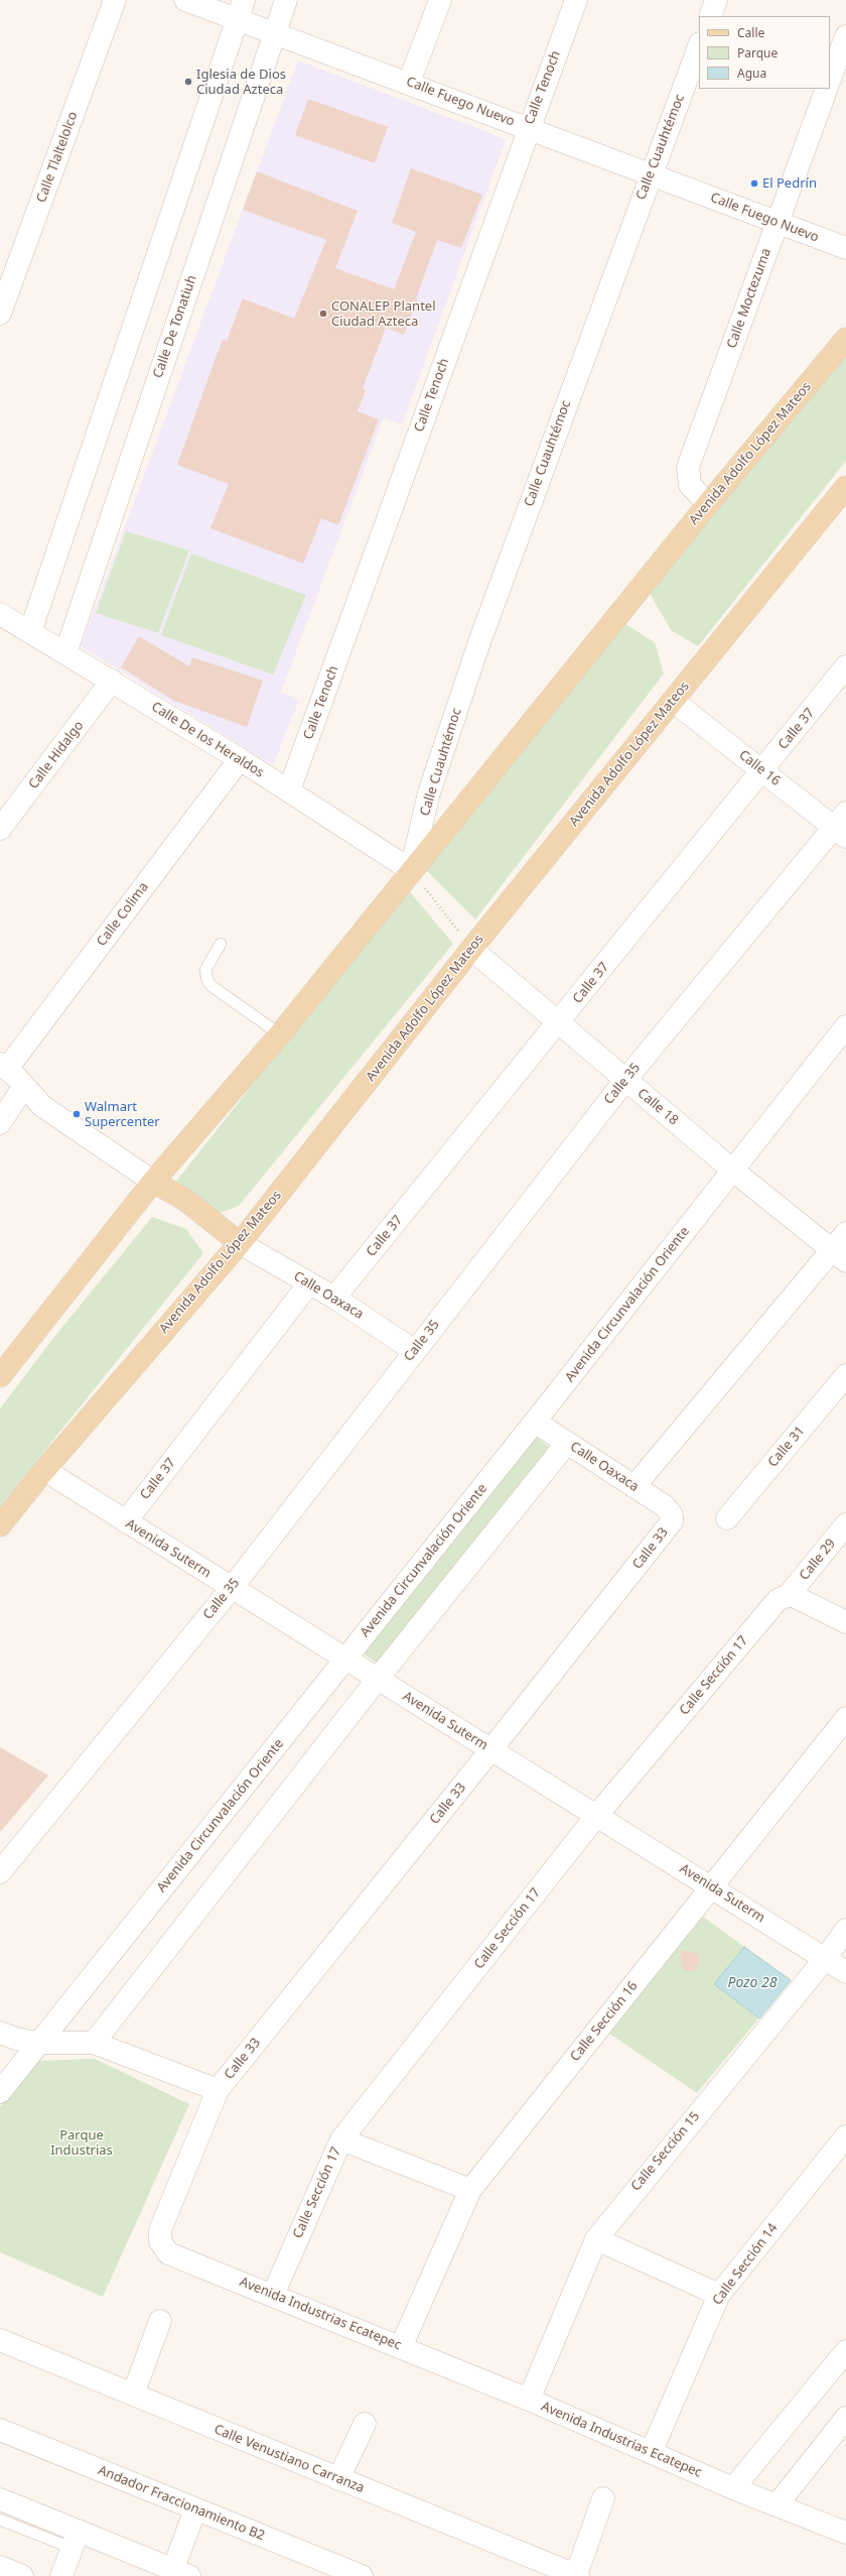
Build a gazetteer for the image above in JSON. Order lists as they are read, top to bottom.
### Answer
{
  "streets": {
    "main road": ["Avenida Adolfo López Mateos"],
    "street": [
      "Calle Tenoch",
      "Calle Fuego Nuevo",
      "Calle Cuauhtémoc",
      "Calle Tlaltelolco",
      "Calle Moctezuma",
      "Calle De Tonatiuh",
      "Calle 37",
      "Calle De los Heraldos",
      "Calle Hidalgo",
      "Calle 16",
      "Calle Colima",
      "Calle 35",
      "Calle 18",
      "Calle Oaxaca",
      "Avenida Circunvalación Oriente",
      "Calle 31",
      "Avenida Suterm",
      "Calle 33",
      "Calle 29",
      "Calle Sección 17",
      "Calle Sección 16",
      "Calle Sección 15",
      "Calle Sección 14",
      "Avenida Industrias Ecatepec",
      "Calle Venustiano Carranza",
      "Andador Fraccionamiento B2"
    ]
  },
  "crossings": [
    ["Calle Tenoch", "Calle Fuego Nuevo"],
    ["Calle Tenoch", "Calle De los Heraldos"],
    ["Calle Fuego Nuevo", "Calle Cuauhtémoc"],
    ["Calle Fuego Nuevo", "Calle Moctezuma"],
    ["Calle Fuego Nuevo", "Calle De Tonatiuh"],
    ["Calle Cuauhtémoc", "Avenida Adolfo López Mateos"],
    ["Calle Cuauhtémoc", "Calle De los Heraldos"],
    ["Calle Moctezuma", "Avenida Adolfo López Mateos"],
    ["Calle De Tonatiuh", "Calle De los Heraldos"],
    ["Avenida Adolfo López Mateos", "Calle De los Heraldos"],
    ["Avenida Adolfo López Mateos", "Calle 16"],
    ["Avenida Adolfo López Mateos", "Calle 18"],
    ["Avenida Adolfo López Mateos", "Calle Oaxaca"],
    ["Avenida Adolfo López Mateos", "Avenida Suterm"],
    ["Calle 37", "Calle 16"],
    ["Calle 37", "Calle 18"],
    ["Calle 37", "Calle Oaxaca"],
    ["Calle 37", "Avenida Suterm"],
    ["Calle De los Heraldos", "Calle Hidalgo"],
    ["Calle De los Heraldos", "Calle Colima"],
    ["Calle 16", "Calle 35"],
    ["Calle 35", "Calle 18"],
    ["Calle 35", "Calle Oaxaca"],
    ["Calle 35", "Avenida Suterm"],
    ["Calle 18", "Avenida Circunvalación Oriente"],
    ["Calle Oaxaca", "Avenida Circunvalación Oriente"],
    ["Calle Oaxaca", "Calle 33"],
    ["Avenida Circunvalación Oriente", "Avenida Suterm"],
    ["Avenida Suterm", "Calle 33"],
    ["Avenida Suterm", "Calle Sección 17"],
    ["Avenida Suterm", "Calle Sección 16"],
    ["Avenida Suterm", "Calle Sección 15"],
    ["Calle 33", "Avenida Industrias Ecatepec"],
    ["Calle 29", "Calle Sección 17"],
    ["Calle Sección 17", "Avenida Industrias Ecatepec"],
    ["Calle Sección 16", "Avenida Industrias Ecatepec"],
    ["Calle Sección 15", "Avenida Industrias Ecatepec"],
    ["Calle Sección 14", "Avenida Industrias Ecatepec"]
  ],
  "water": ["Pozo 28"],
  "parks": ["Parque Industrias"],
  "places": [
    "Iglesia de Dios Ciudad Azteca",
    "El Pedrín",
    "CONALEP Plantel Ciudad Azteca",
    "Walmart Supercenter"
  ],
  "legend": ["Calle", "Parque", "Agua"]
}
